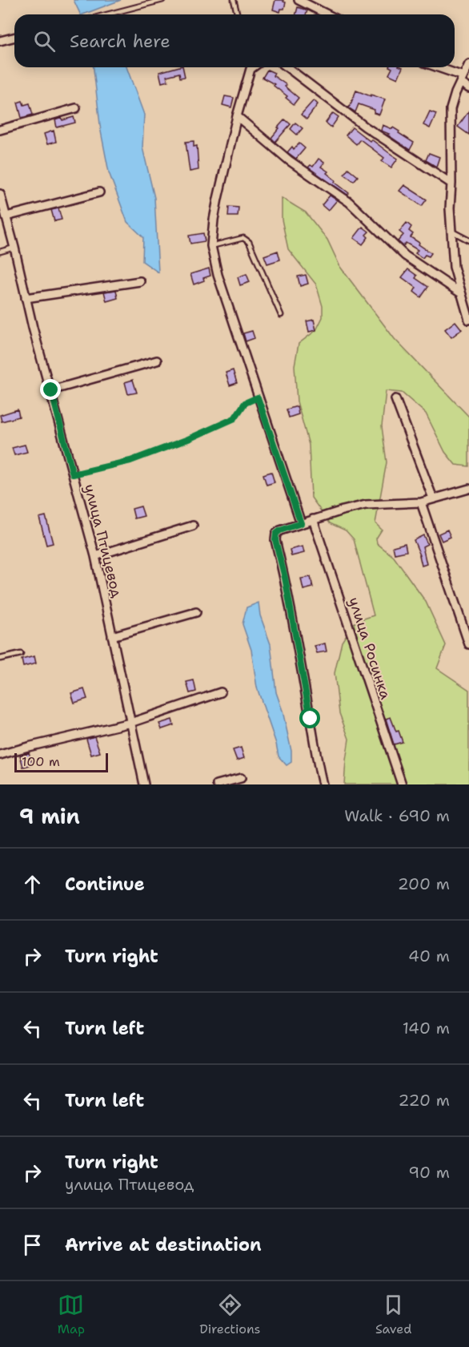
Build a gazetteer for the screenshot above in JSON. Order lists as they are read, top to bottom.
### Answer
{
  "streets": {
    "street": ["улица Птицевод", "улица Росинка"]
  },
  "scale_bar": "100 m",
  "page": {
    "search": "Search here",
    "scale": "100 m",
    "heading": ["9 min", "Walk · 690 m"],
    "list": [
      ["Continue", "200 m"],
      ["Turn right", "40 m"],
      ["Turn left", "140 m"],
      ["Turn left", "220 m"],
      ["Turn right", "улица Птицевод", "90 m"],
      "Arrive at destination"
    ],
    "nav": ["Map", "Directions", "Saved"]
  }
}
